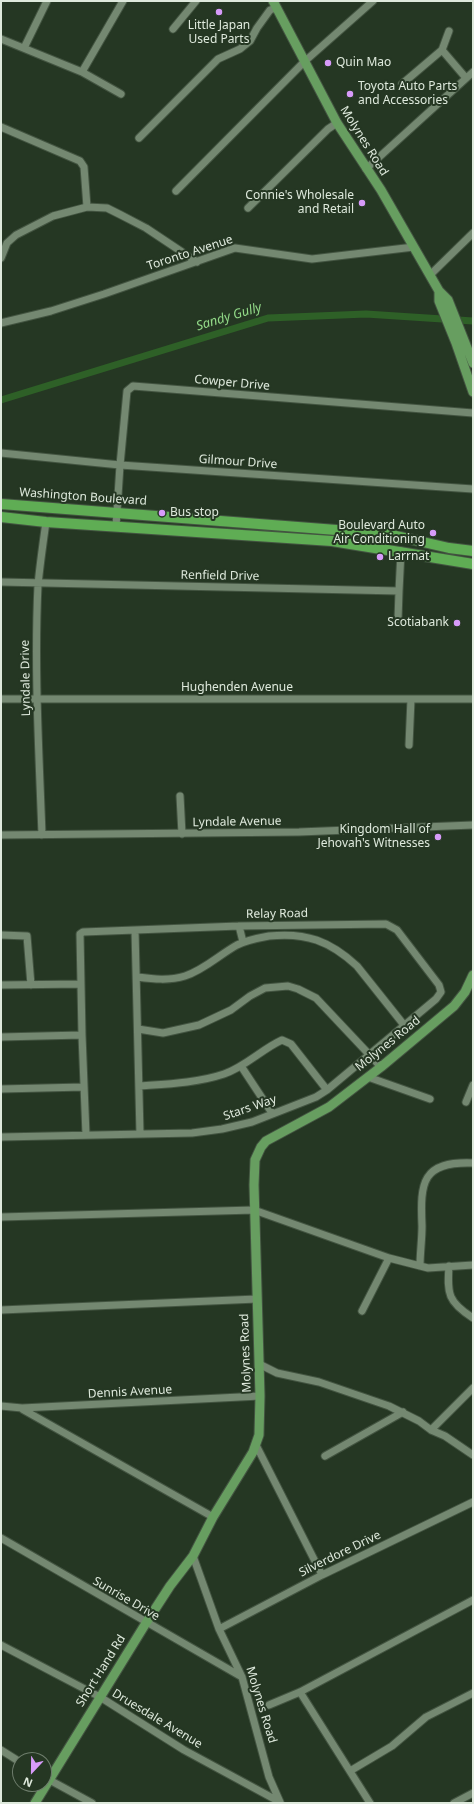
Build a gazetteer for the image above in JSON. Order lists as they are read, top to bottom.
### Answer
{
  "streets": {
    "highway": ["Washington Boulevard"],
    "main road": ["Molynes Road", "Short Hand Rd"],
    "street": [
      "Toronto Avenue",
      "Cowper Drive",
      "Gilmour Drive",
      "Renfield Drive",
      "Lyndale Drive",
      "Hughenden Avenue",
      "Lyndale Avenue",
      "Relay Road",
      "Stars Way",
      "Dennis Avenue",
      "Silverdore Drive",
      "Sunrise Drive",
      "Druesdale Avenue"
    ]
  },
  "crossings": [
    ["Molynes Road", "Toronto Avenue"],
    ["Molynes Road", "Dennis Avenue"],
    ["Molynes Road", "Silverdore Drive"],
    ["Molynes Road", "Sunrise Drive"],
    ["Molynes Road", "Short Hand Rd"],
    ["Molynes Road", "Druesdale Avenue"],
    ["Cowper Drive", "Gilmour Drive"],
    ["Cowper Drive", "Washington Boulevard"],
    ["Renfield Drive", "Lyndale Drive"],
    ["Lyndale Drive", "Hughenden Avenue"],
    ["Lyndale Drive", "Lyndale Avenue"],
    ["Relay Road", "Stars Way"],
    ["Sunrise Drive", "Short Hand Rd"],
    ["Short Hand Rd", "Druesdale Avenue"]
  ],
  "water": ["Sandy Gully"],
  "places": [
    "Little Japan Used Parts",
    "Quin Mao",
    "Toyota Auto Parts and Accessories",
    "Connie's Wholesale and Retail",
    "Bus stop",
    "Boulevard Auto Air Conditioning",
    "Larrnat",
    "Scotiabank",
    "Kingdom Hall of Jehovah's Witnesses"
  ],
  "north": "bottom"
}
